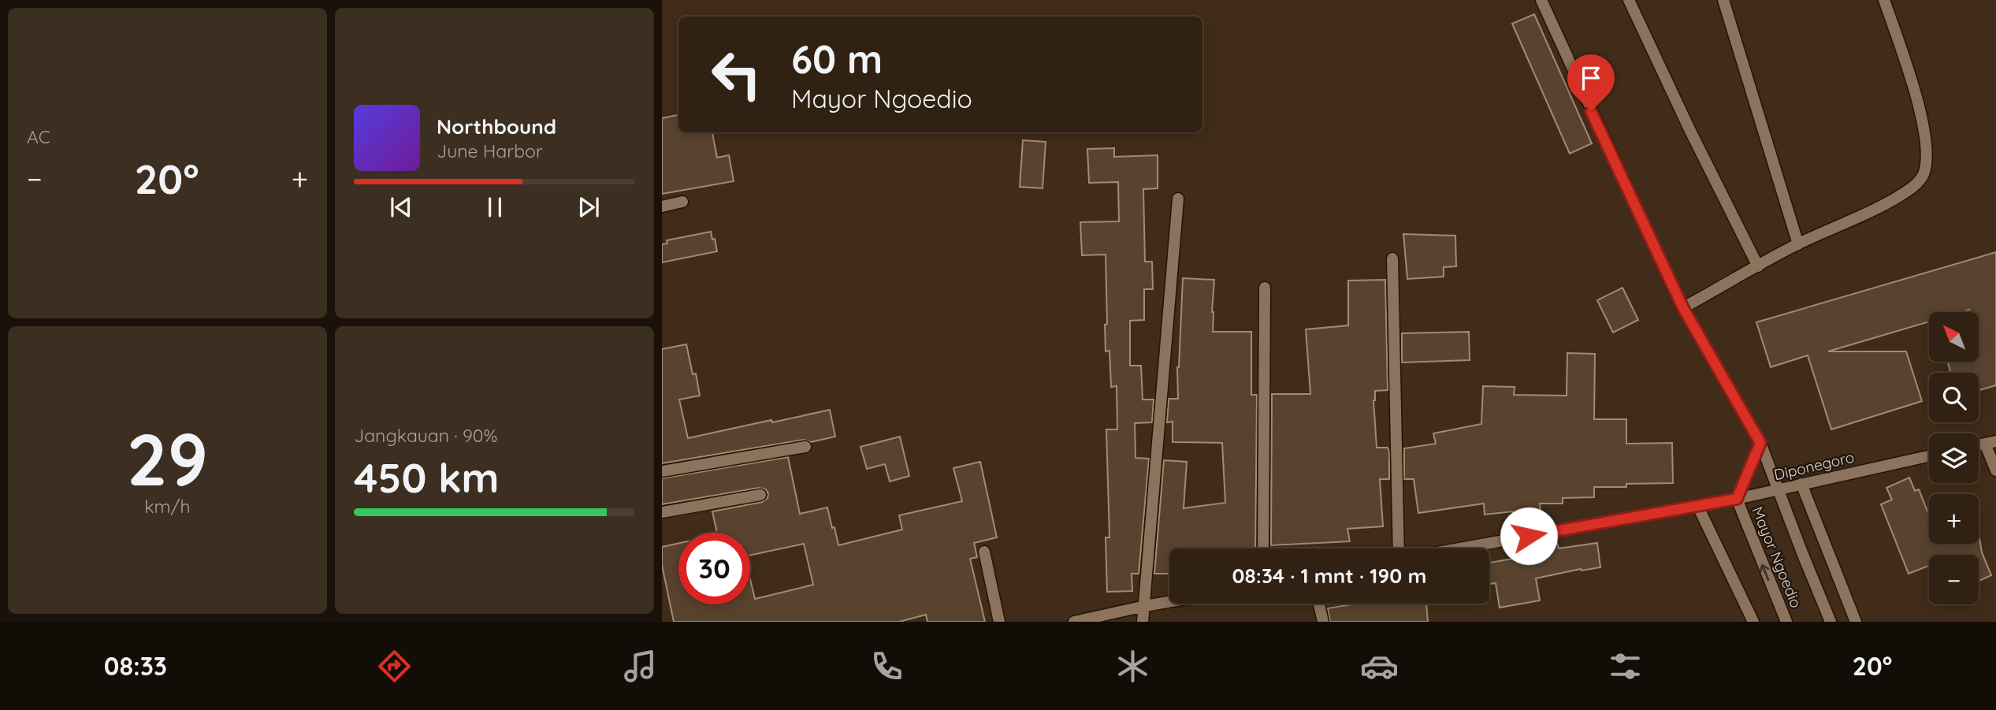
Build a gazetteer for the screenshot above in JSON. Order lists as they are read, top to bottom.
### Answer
{
  "streets": {
    "street": ["Diponegoro", "Mayor Ngoedio"]
  },
  "crossings": [
    ["Diponegoro", "Mayor Ngoedio"]
  ],
  "north": "top left",
  "page": {
    "tile": [
      "AC",
      ["29", "km/h"],
      ["Jangkauan · 90%", "450 km"]
    ],
    "turn": ["60 m", "Mayor Ngoedio"],
    "song": ["Northbound", "June Harbor"],
    "heat": ["−", "20°", "+"],
    "map_buttons": ["+", "−"],
    "limit": "30",
    "trip": "08:34 · 1 mnt · 190 m",
    "tabs": ["08:33", "20°"]
  }
}
